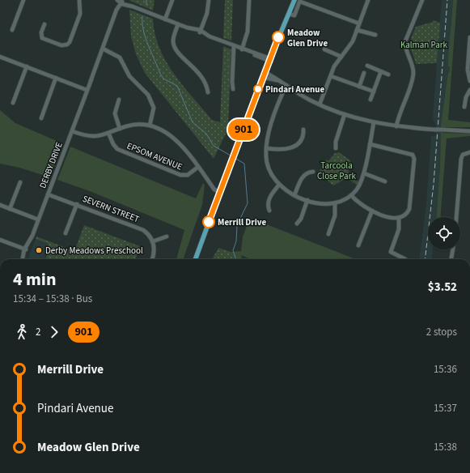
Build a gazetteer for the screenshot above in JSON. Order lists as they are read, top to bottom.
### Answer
{
  "streets": {
    "street": ["EPSOM AVENUE", "DERBY DRIVE", "SEVERN STREET"]
  },
  "crossings": [
    ["DERBY DRIVE", "SEVERN STREET"]
  ],
  "parks": ["Kalman Park", "Tarcoola Close Park"],
  "places": [
    "Meadow Glen Drive",
    "Pindari Avenue",
    "Merrill Drive",
    "Derby Meadows Preschool"
  ],
  "lines": ["bus line 901"],
  "page": {
    "on_map": "901",
    "heading": ["4 min", "15:34 – 15:38 · Bus", "$3.52"],
    "legs": ["2", "901", "2 stops"],
    "list": [
      {
        "name": "Merrill Drive",
        "value": "15:36"
      },
      {
        "name": "Pindari Avenue",
        "value": "15:37"
      },
      {
        "name": "Meadow Glen Drive",
        "value": "15:38"
      }
    ]
  }
}
